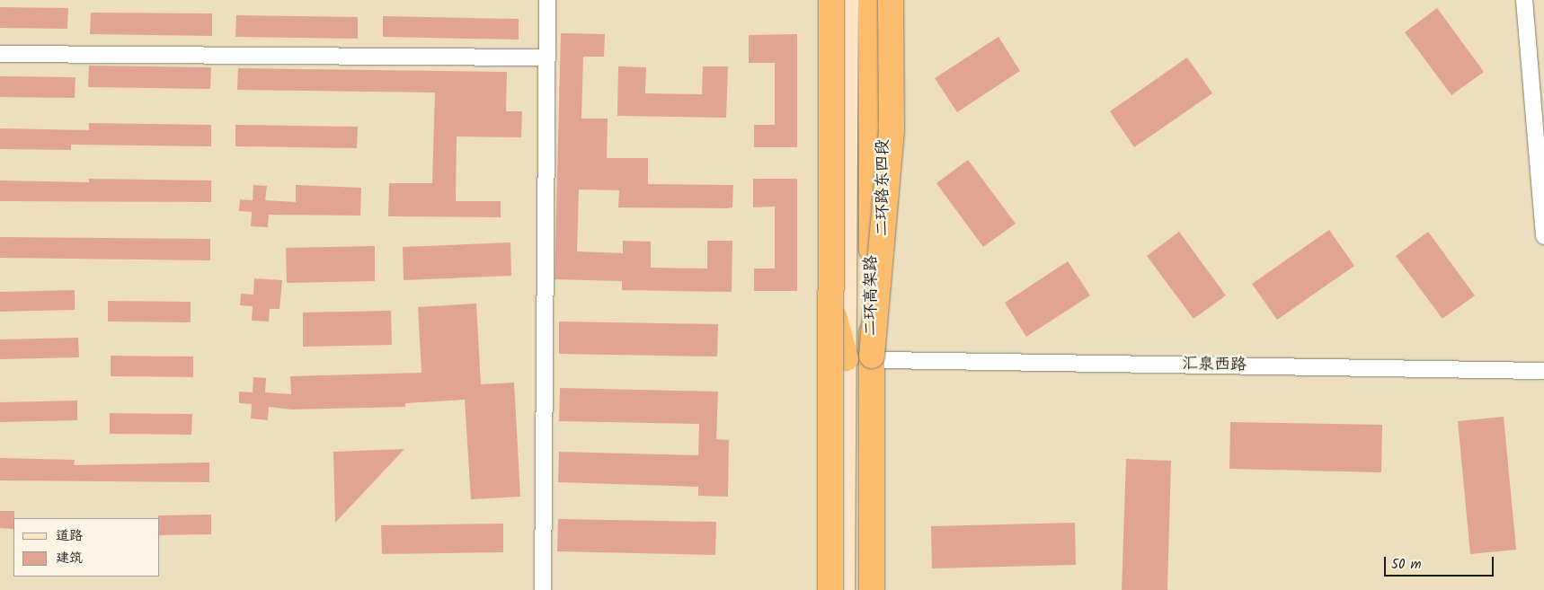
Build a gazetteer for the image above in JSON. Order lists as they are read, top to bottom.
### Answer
{
  "streets": {
    "highway": ["二环高架路"],
    "main road": ["二环路东四段"],
    "street": ["汇泉西路"]
  },
  "crossings": [
    ["二环路东四段", "二环高架路"],
    ["二环路东四段", "汇泉西路"],
    ["二环高架路", "汇泉西路"]
  ],
  "legend": ["道路", "建筑"],
  "scale_bar": "50 m"
}
